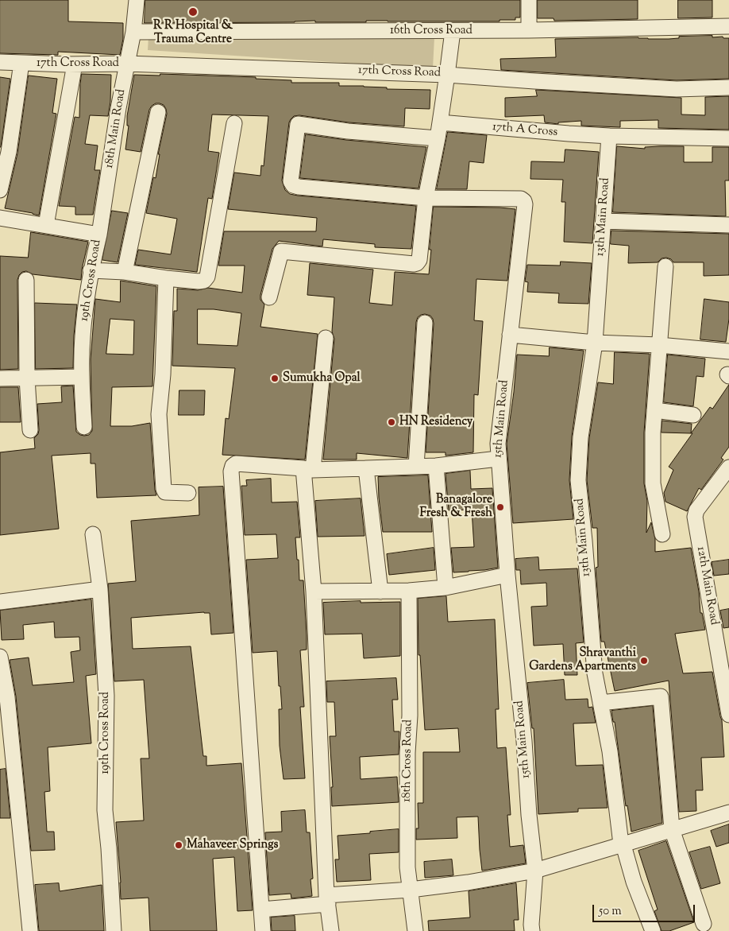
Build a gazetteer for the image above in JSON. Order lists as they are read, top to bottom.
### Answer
{
  "streets": {
    "street": [
      "16th Cross Road",
      "17th Cross Road",
      "18th Main Road",
      "17th A Cross",
      "13th Main Road",
      "19th Cross Road",
      "15th Main Road",
      "12th Main Road",
      "18th Cross Road"
    ]
  },
  "crossings": [
    ["16th Cross Road", "18th Main Road"],
    ["17th Cross Road", "18th Main Road"],
    ["17th Cross Road", "17th A Cross"],
    ["17th Cross Road", "15th Main Road"],
    ["18th Main Road", "19th Cross Road"],
    ["17th A Cross", "13th Main Road"]
  ],
  "places": [
    "R R Hospital & Trauma Centre",
    "Sumukha Opal",
    "HN Residency",
    "Banagalore Fresh & Fresh",
    "Shravanthi Gardens Apartments",
    "Mahaveer Springs"
  ],
  "scale_bar": "50 m"
}
